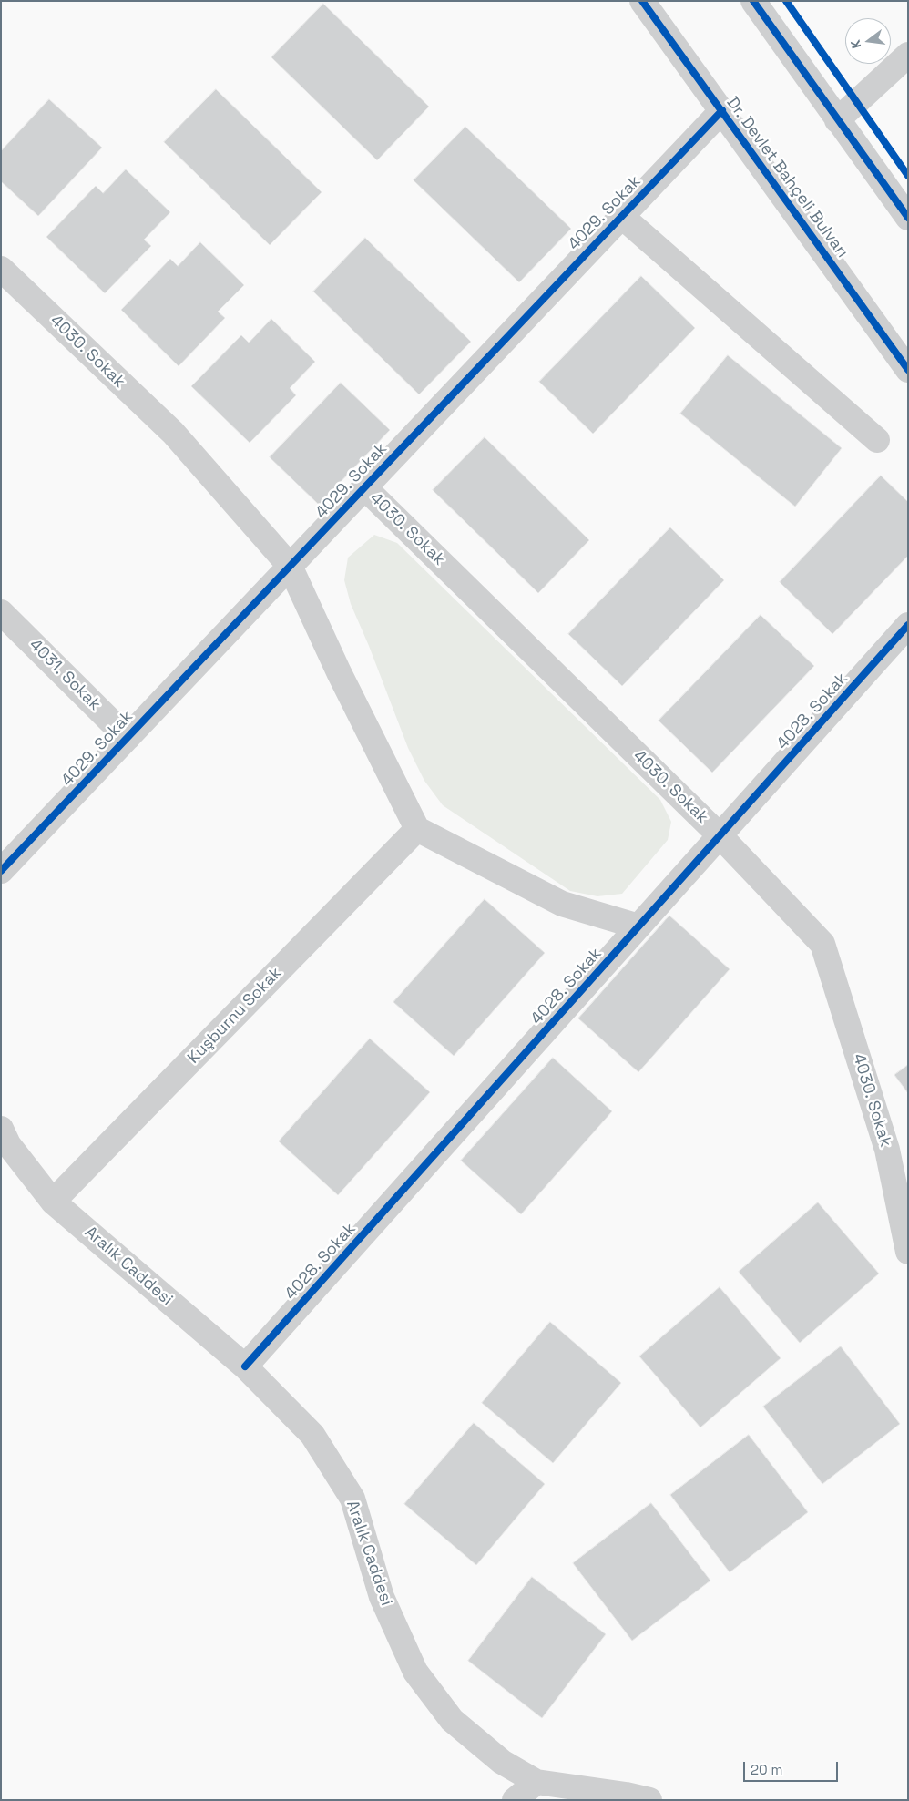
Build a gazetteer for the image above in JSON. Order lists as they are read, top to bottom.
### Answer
{
  "streets": {
    "street": [
      "Dr. Devlet Bahçeli Bulvarı",
      "4029. Sokak",
      "4030. Sokak",
      "4031. Sokak",
      "4028. Sokak",
      "Kuşburnu Sokak",
      "Aralık Caddesi"
    ]
  },
  "crossings": [
    ["Dr. Devlet Bahçeli Bulvarı", "4029. Sokak"],
    ["4029. Sokak", "4030. Sokak"],
    ["4029. Sokak", "4031. Sokak"],
    ["4030. Sokak", "4028. Sokak"],
    ["4030. Sokak", "Kuşburnu Sokak"],
    ["4028. Sokak", "Aralık Caddesi"],
    ["Kuşburnu Sokak", "Aralık Caddesi"]
  ],
  "scale_bar": "20 m",
  "north": "left"
}
